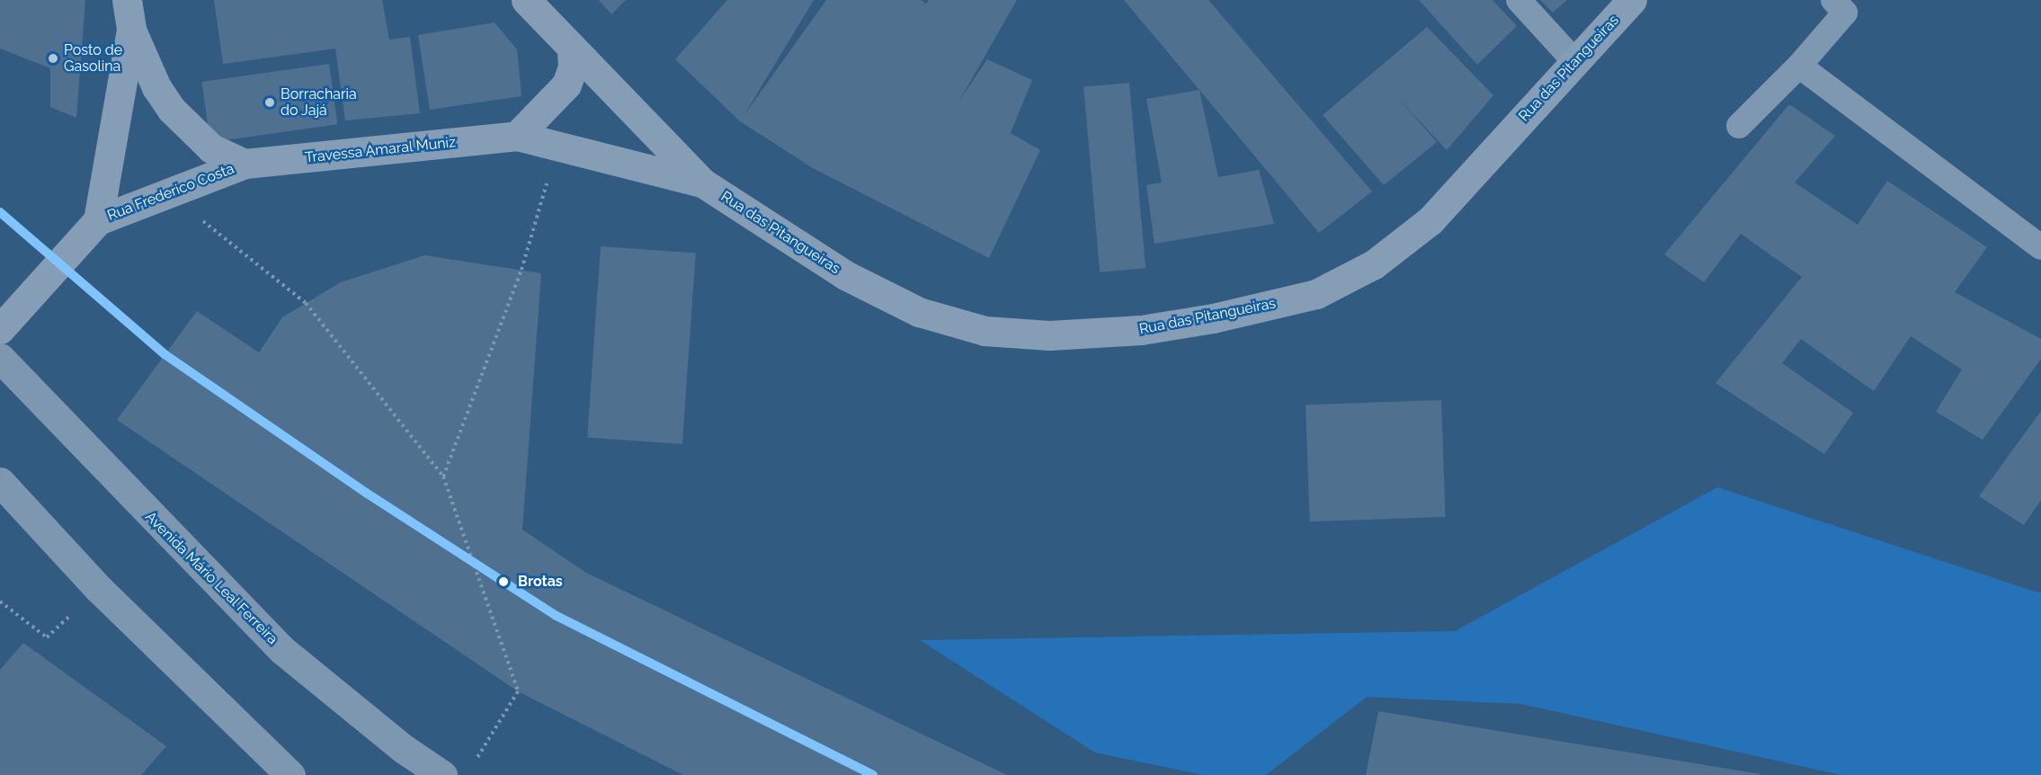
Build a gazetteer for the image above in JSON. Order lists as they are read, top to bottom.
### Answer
{
  "streets": {
    "highway": ["Avenida Mário Leal Ferreira"],
    "street": ["Rua das Pitangueiras", "Travessa Amaral Muniz", "Rua Frederico Costa"]
  },
  "crossings": [
    ["Rua das Pitangueiras", "Travessa Amaral Muniz"],
    ["Travessa Amaral Muniz", "Rua Frederico Costa"]
  ],
  "places": ["Posto de Gasolina", "Borracharia do Jajá", "Brotas"]
}
